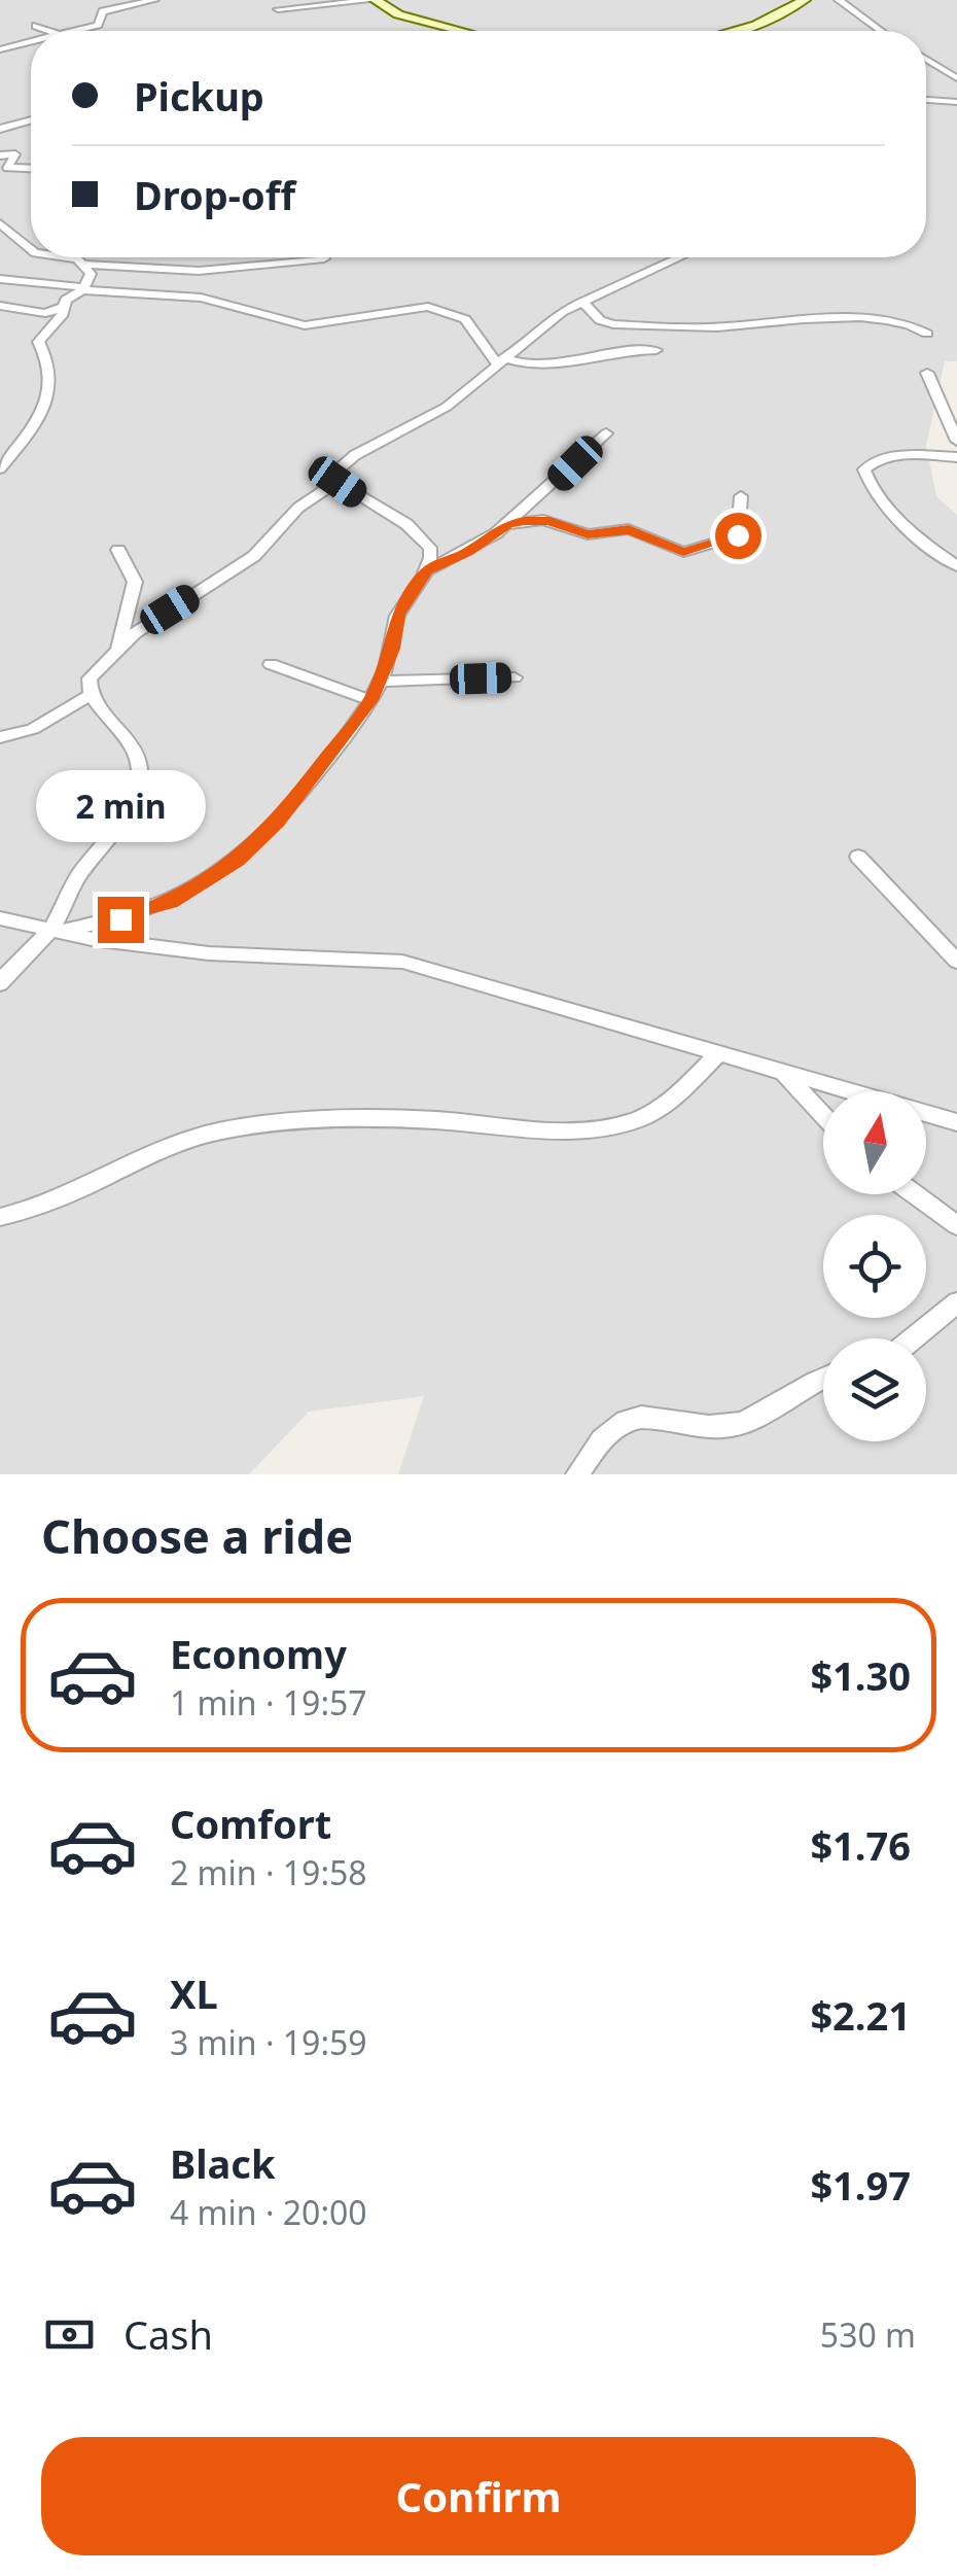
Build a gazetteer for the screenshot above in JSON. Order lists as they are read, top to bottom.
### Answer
{
  "north": "top",
  "page": {
    "banner": ["Pickup", "Drop-off"],
    "bubble": "2 min",
    "heading": "Choose a ride",
    "list": [
      {
        "name": "Economy",
        "note": "1 min · 19:57",
        "value": "$1.30"
      },
      {
        "name": "Comfort",
        "note": "2 min · 19:58",
        "value": "$1.76"
      },
      {
        "name": "XL",
        "note": "3 min · 19:59",
        "value": "$2.21"
      },
      {
        "name": "Black",
        "note": "4 min · 20:00",
        "value": "$1.97"
      }
    ],
    "pay": ["Cash", "530 m"],
    "buttons": "Confirm"
  }
}
